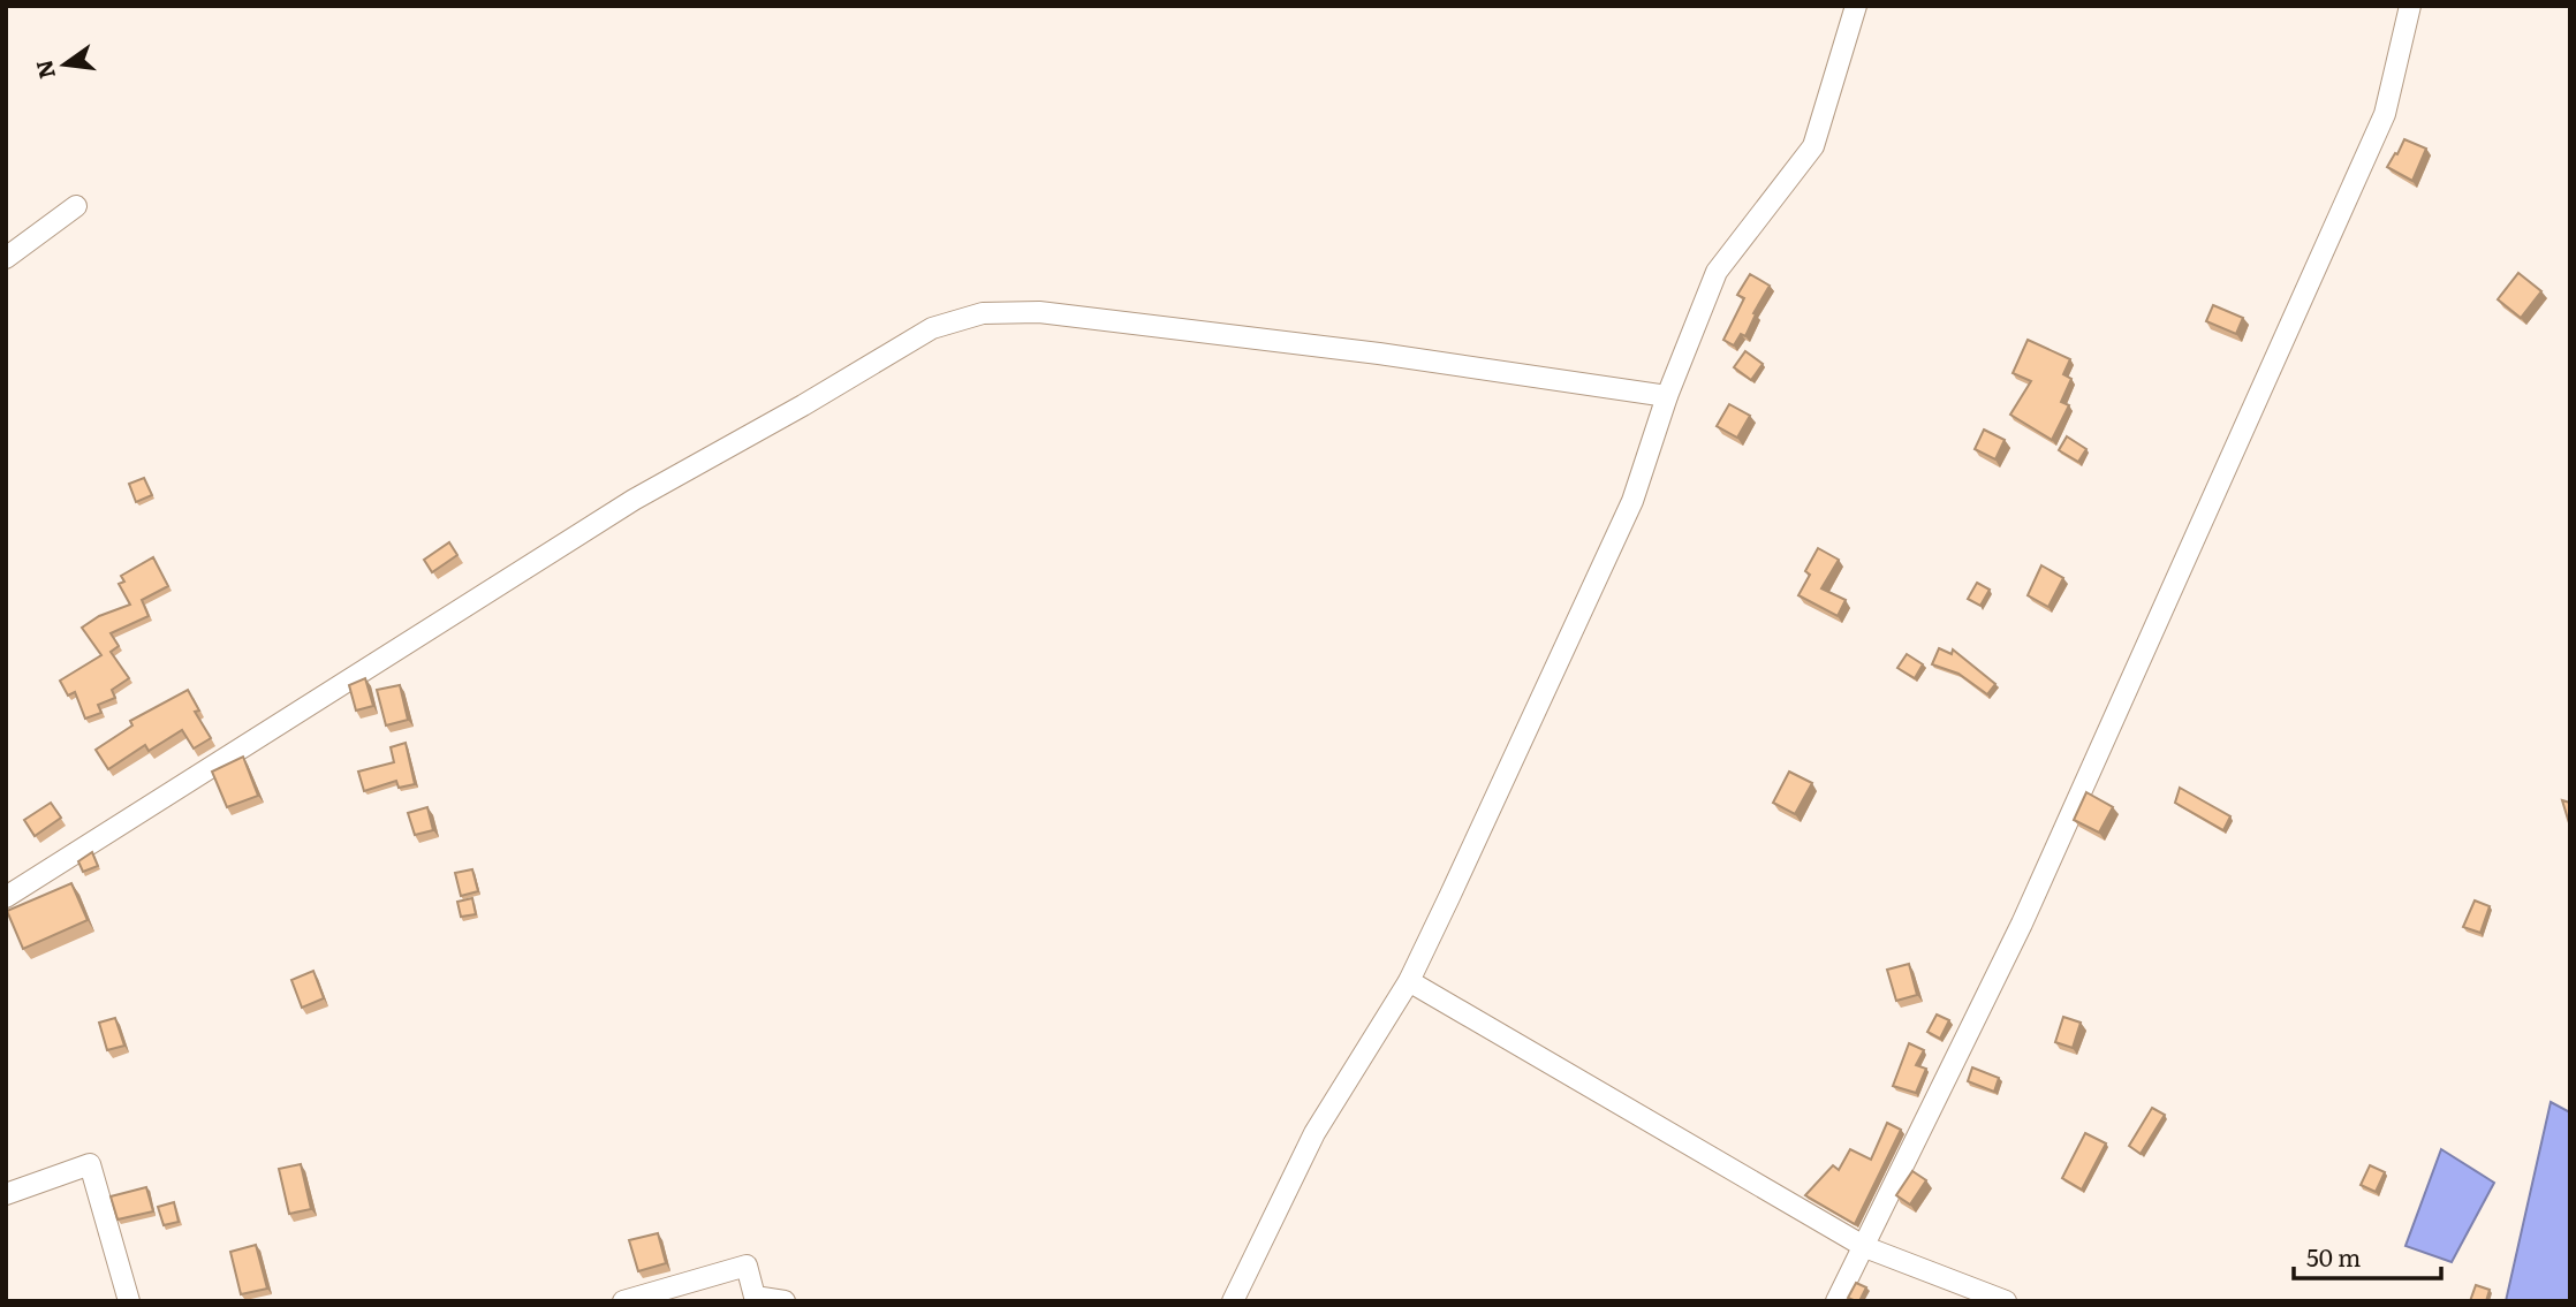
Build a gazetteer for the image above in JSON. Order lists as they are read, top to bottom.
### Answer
{
  "scale_bar": "50 m",
  "north": "left"
}
